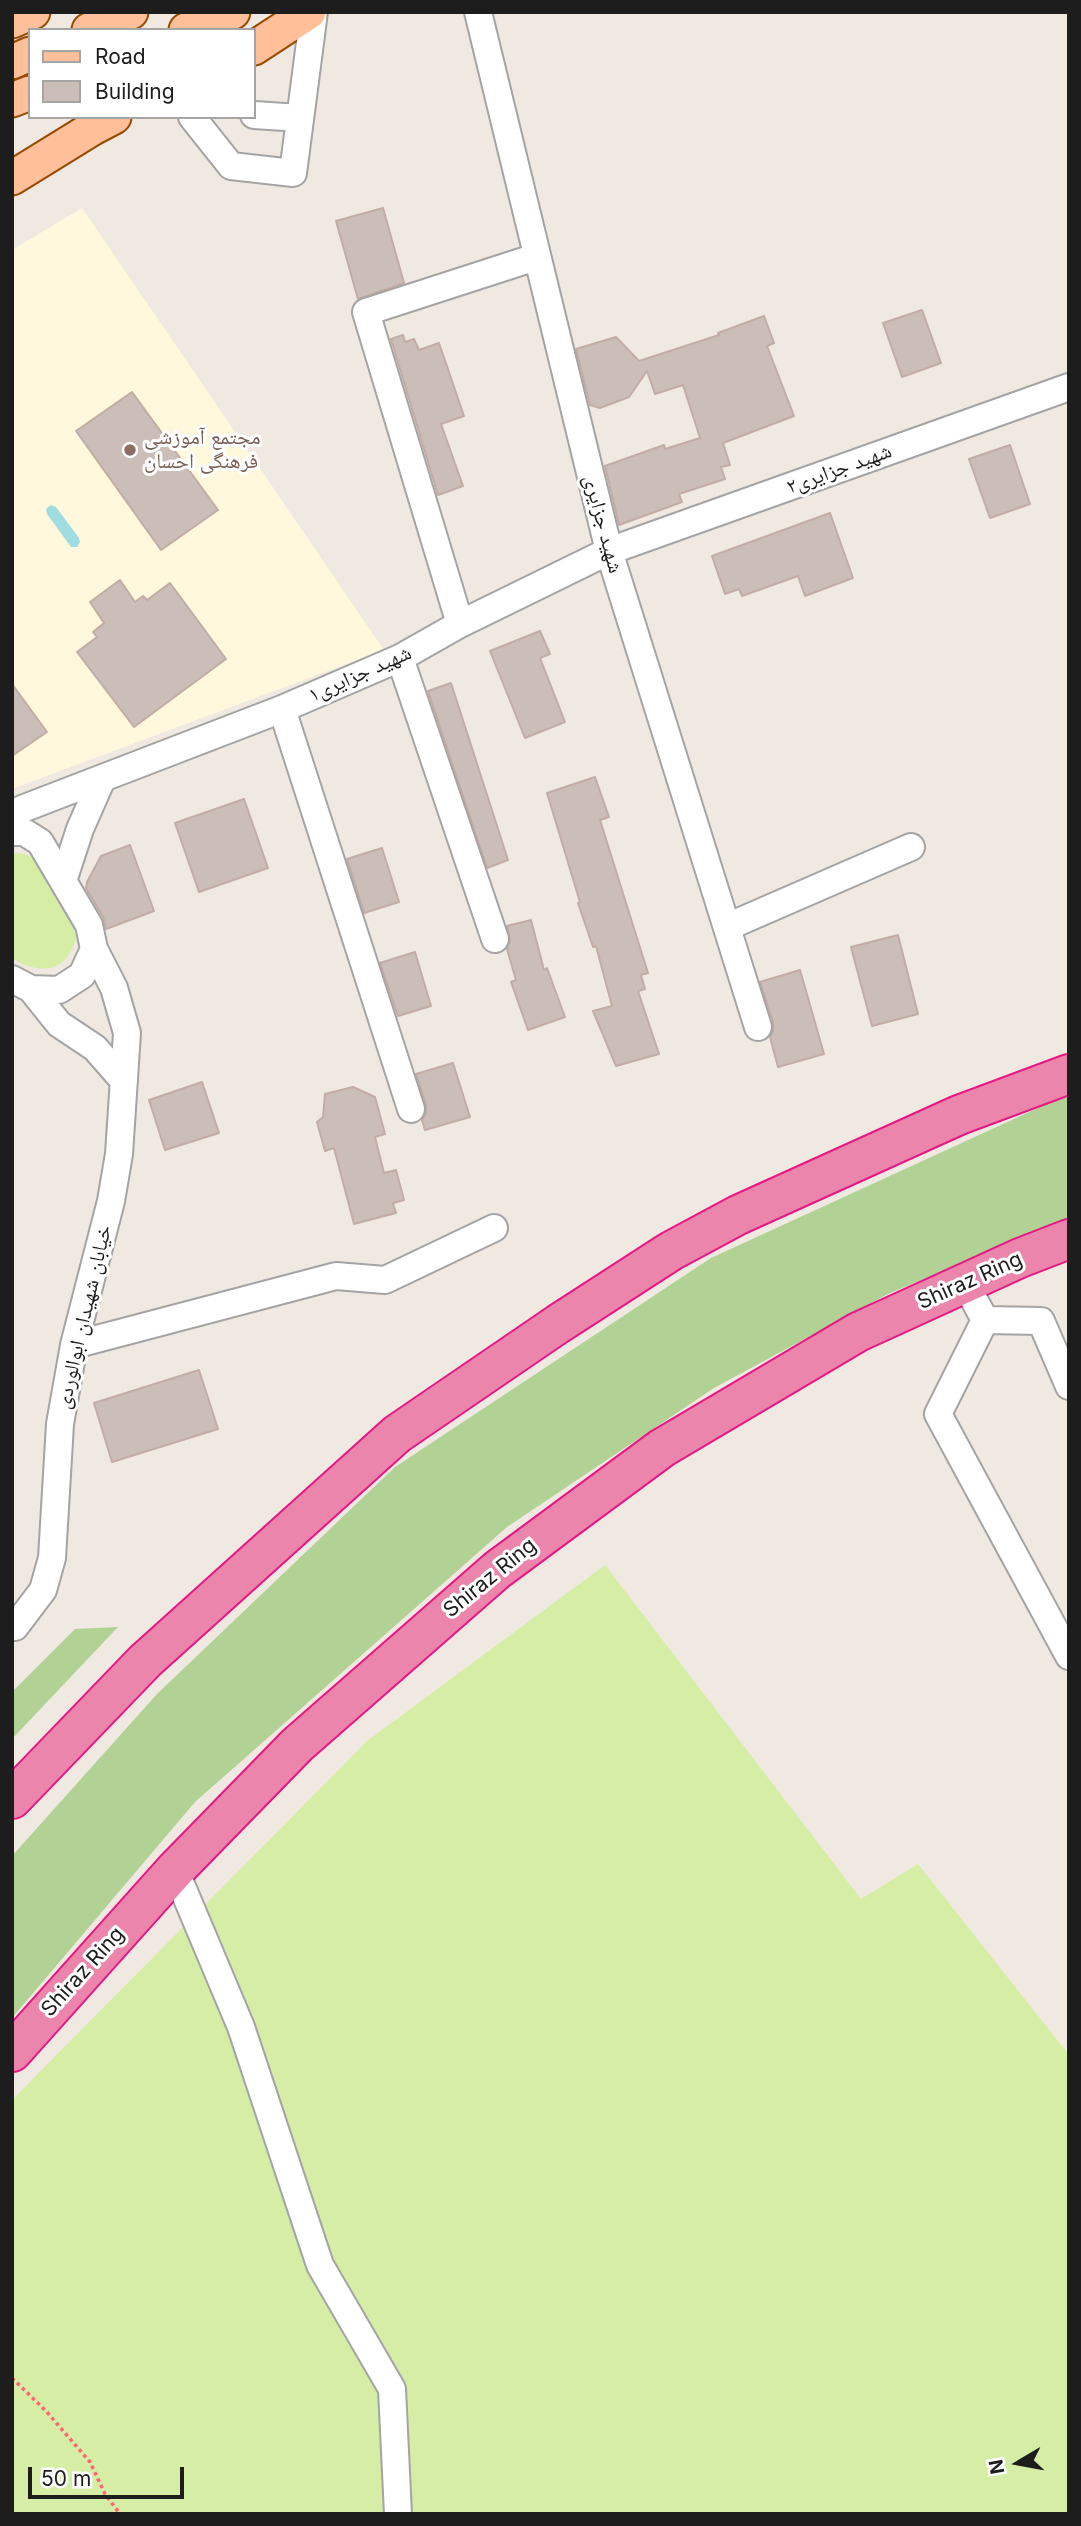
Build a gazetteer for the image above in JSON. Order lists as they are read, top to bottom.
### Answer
{
  "streets": {
    "highway": ["Shiraz Ring"],
    "street": [
      "شهید جزایری۲",
      "شهید جزایری",
      "شهید جزایری۱",
      "خیابان شهیدان ابوالوردی"
    ]
  },
  "crossings": [
    ["شهید جزایری۲", "شهید جزایری"],
    ["شهید جزایری۲", "شهید جزایری۱"],
    ["شهید جزایری", "شهید جزایری۱"]
  ],
  "places": ["مجتمع آموزشی فرهنگی احسان"],
  "legend": ["Road", "Building"],
  "scale_bar": "50 m",
  "north": "left"
}
